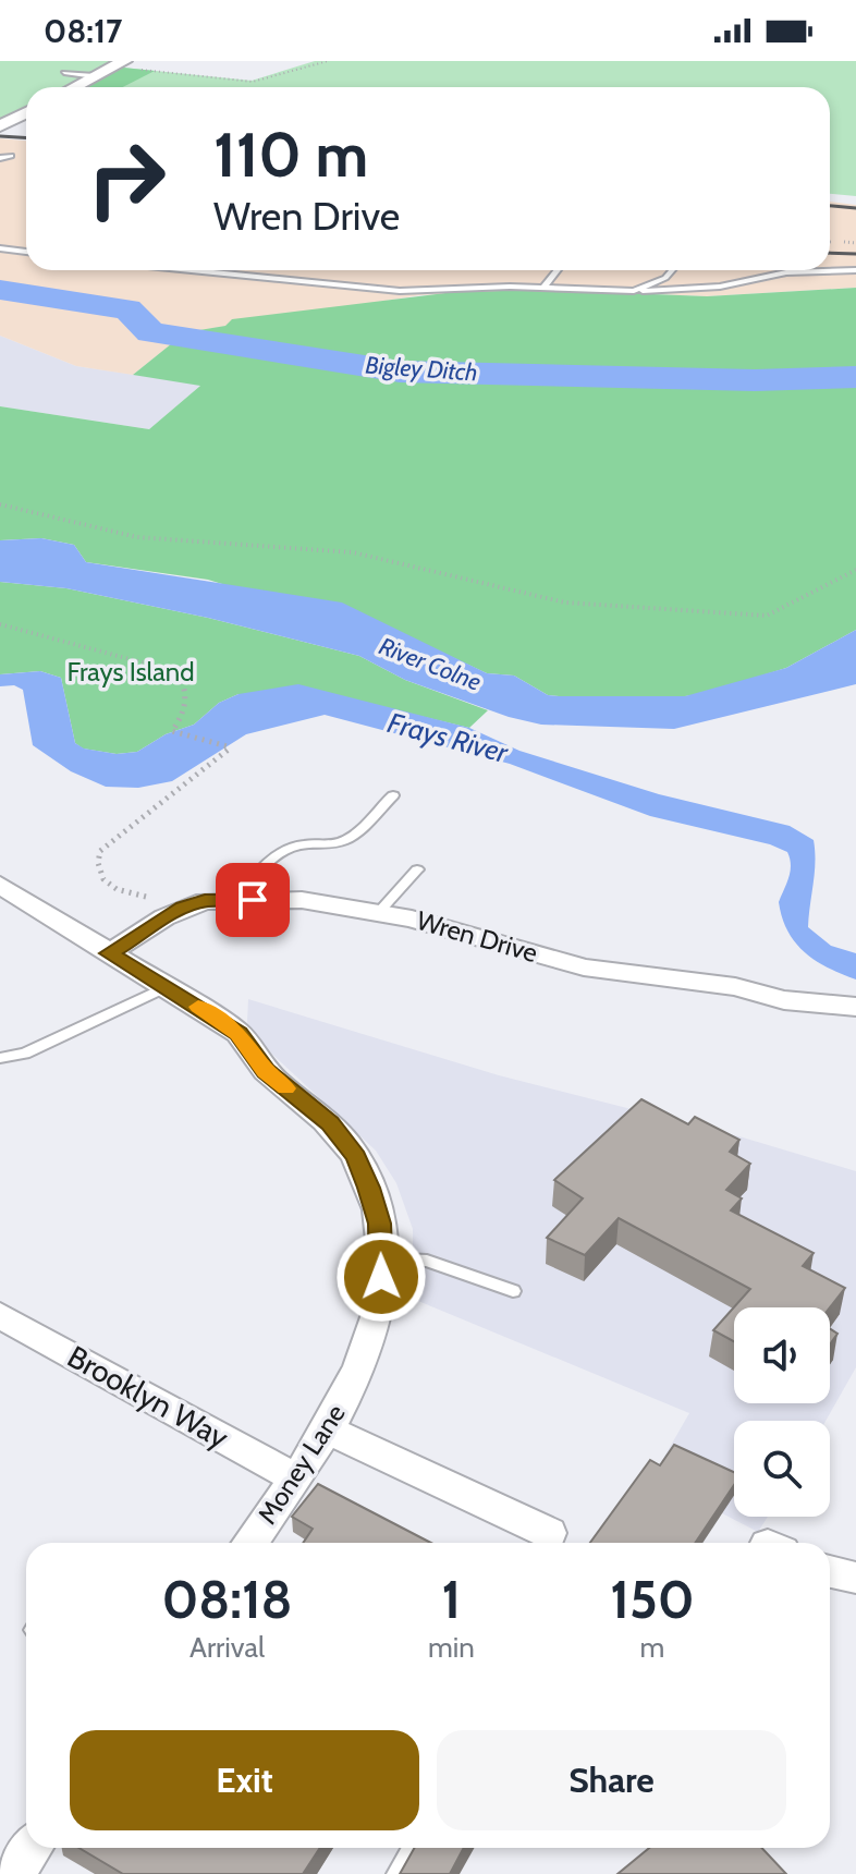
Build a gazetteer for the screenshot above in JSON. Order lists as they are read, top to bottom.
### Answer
{
  "streets": {
    "street": ["Wren Drive", "Brooklyn Way", "Money Lane"]
  },
  "crossings": [
    ["Wren Drive", "Money Lane"],
    ["Brooklyn Way", "Money Lane"]
  ],
  "water": ["Bigley Ditch", "River Colne", "Frays River"],
  "parks": ["Frays Island"],
  "page": {
    "status": "08:17",
    "turn": ["110 m", "Wren Drive"],
    "eta": [
      "08:18",
      "Arrival",
      "1",
      "min",
      "150",
      "m"
    ],
    "buttons": ["Exit", "Share"]
  }
}
